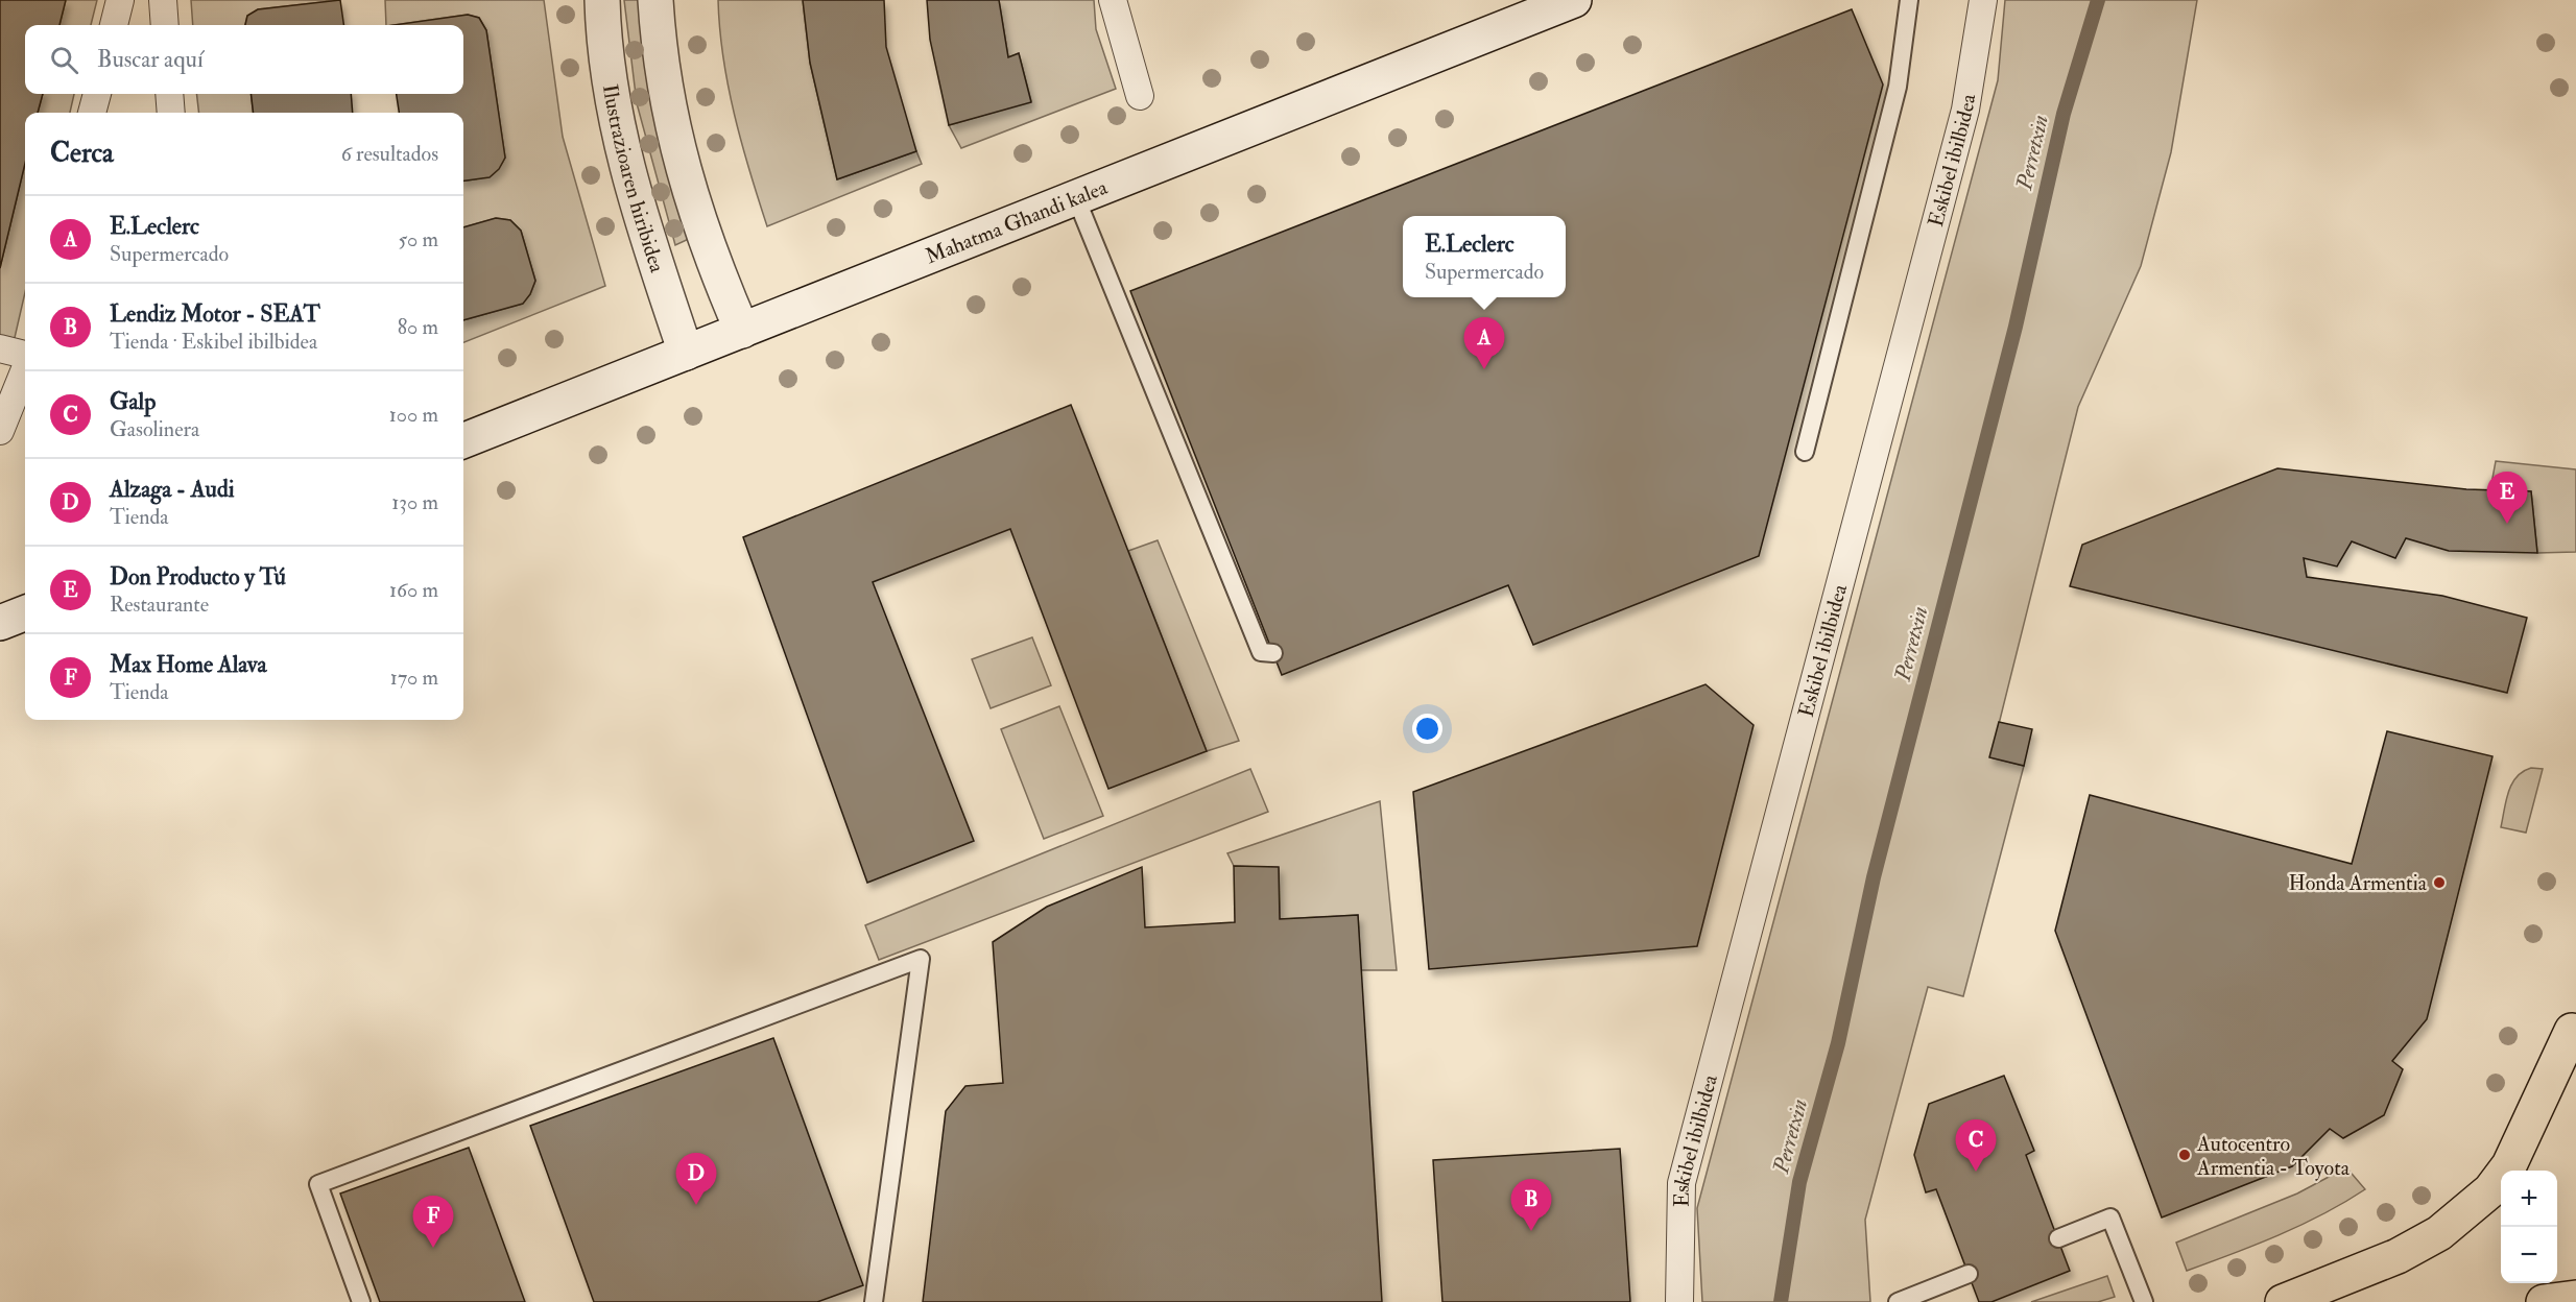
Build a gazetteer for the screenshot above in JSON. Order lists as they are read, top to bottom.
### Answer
{
  "streets": {
    "main road": ["Ilustrazioaren hiribidea", "Mahatma Ghandi kalea"],
    "street": ["Eskibel ibilbidea"]
  },
  "crossings": [
    ["Ilustrazioaren hiribidea", "Mahatma Ghandi kalea"]
  ],
  "water": ["Perretxin"],
  "places": ["Honda Armentia", "Autocentro Armentia - Toyota"],
  "page": {
    "search": "Buscar aquí",
    "heading": ["Cerca", "6 resultados"],
    "list": [
      {
        "mark": "A",
        "name": "E.Leclerc",
        "note": "Supermercado",
        "value": "50 m"
      },
      {
        "mark": "B",
        "name": "Lendiz Motor - SEAT",
        "note": "Tienda · Eskibel ibilbidea",
        "value": "80 m"
      },
      {
        "mark": "C",
        "name": "Galp",
        "note": "Gasolinera",
        "value": "100 m"
      },
      {
        "mark": "D",
        "name": "Alzaga - Audi",
        "note": "Tienda",
        "value": "130 m"
      },
      {
        "mark": "E",
        "name": "Don Producto y Tú",
        "note": "Restaurante",
        "value": "160 m"
      },
      {
        "mark": "F",
        "name": "Max Home Alava",
        "note": "Tienda",
        "value": "170 m"
      }
    ],
    "popup": ["E.Leclerc", "Supermercado"],
    "pins": [
      "A",
      "E",
      "C",
      "D",
      "B",
      "F"
    ],
    "map_buttons": ["+", "−"]
  }
}
